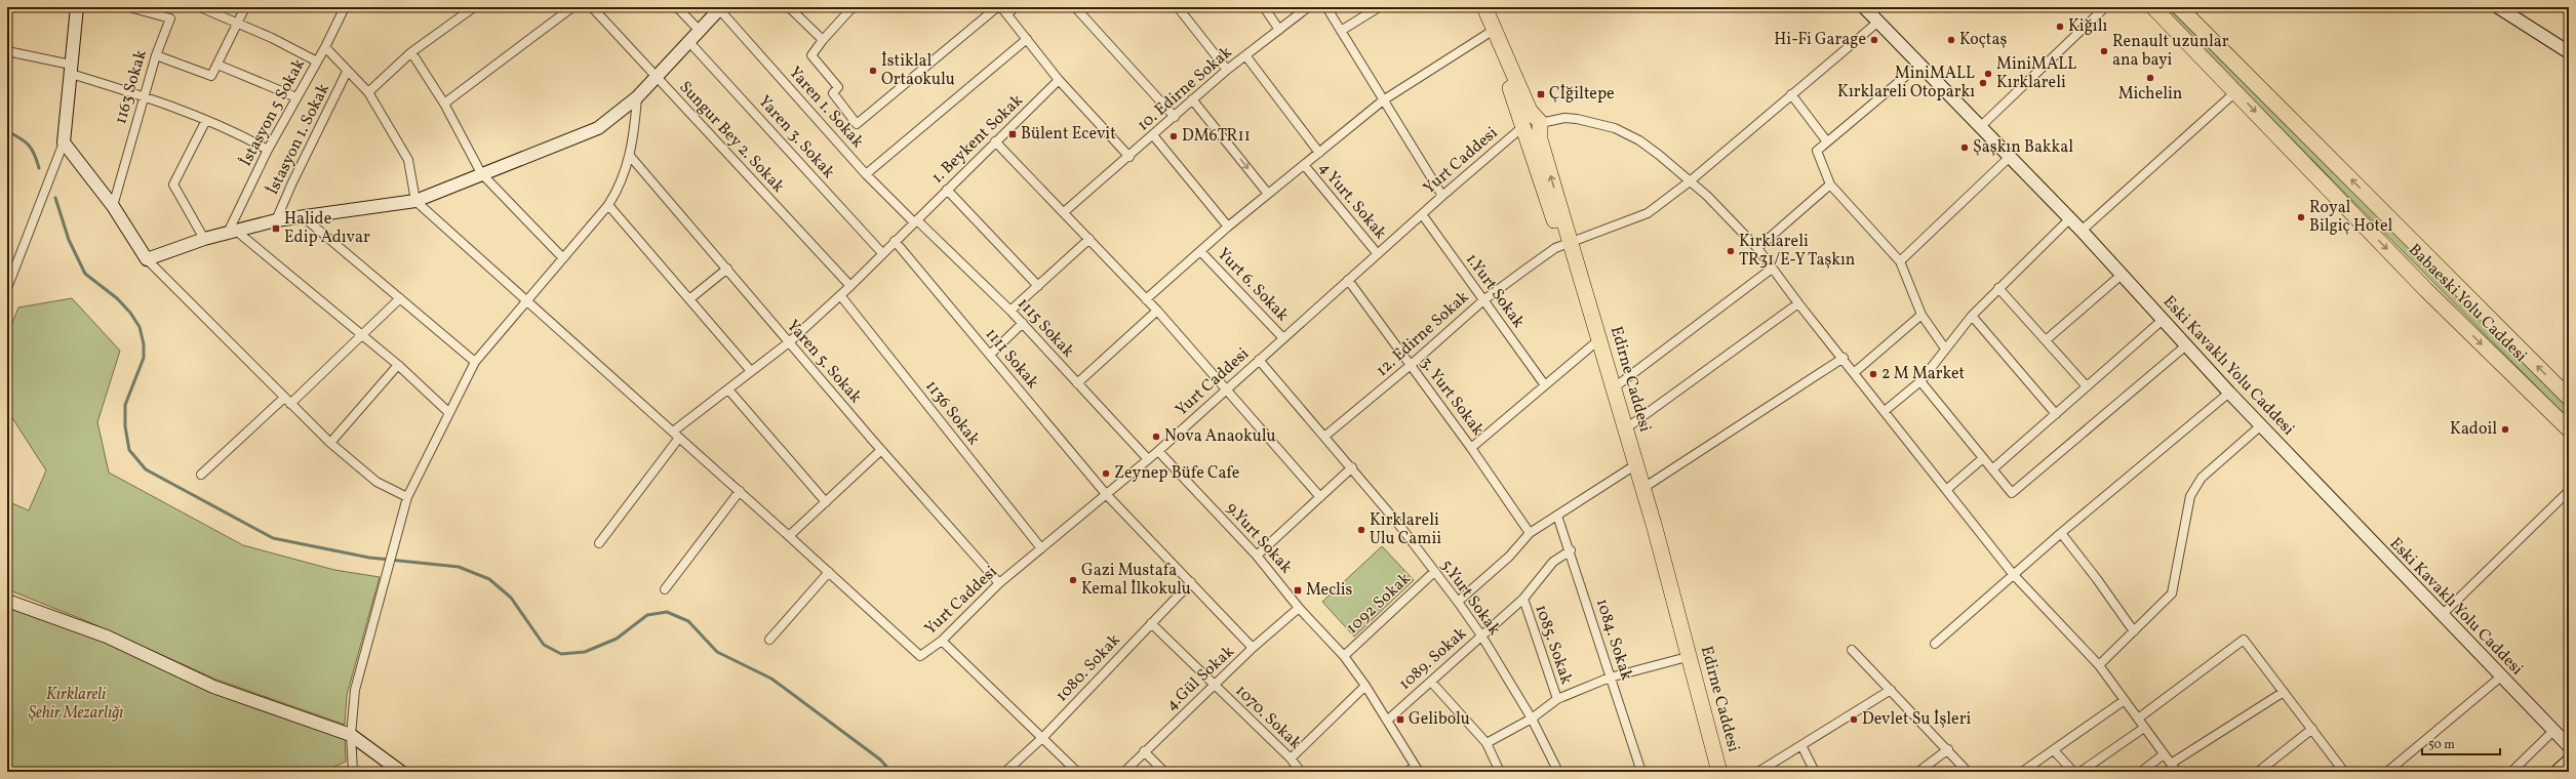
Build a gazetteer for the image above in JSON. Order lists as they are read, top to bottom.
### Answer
{
  "streets": {
    "highway": ["Babaeski Yolu Caddesi", "Edirne Caddesi"],
    "street": [
      "1163 Sokak",
      "10. Edirne Sokak",
      "Yaren 1. Sokak",
      "İstasyon 5 Sokak",
      "Sungur Bey 2. Sokak",
      "Yaren 3. Sokak",
      "İstasyon 1. Sokak",
      "1. Beykent Sokak",
      "Yurt Caddesi",
      "4 Yurt. Sokak",
      "Yurt 6. Sokak",
      "1.Yurt Sokak",
      "1115 Sokak",
      "12. Edirne Sokak",
      "1111 Sokak",
      "Yaren 5. Sokak",
      "Eski Kavaklı Yolu Caddesi",
      "3. Yurt Sokak",
      "1136 Sokak",
      "9.Yurt Sokak",
      "5.Yurt Sokak",
      "1092 Sokak",
      "1084. Sokak",
      "1085. Sokak",
      "1089. Sokak",
      "1080. Sokak",
      "4.Gül Sokak",
      "1070. Sokak"
    ]
  },
  "crossings": [
    ["Yaren 1. Sokak", "1. Beykent Sokak"],
    ["Yaren 1. Sokak", "1115 Sokak"],
    ["Sungur Bey 2. Sokak", "1. Beykent Sokak"],
    ["Yaren 3. Sokak", "1. Beykent Sokak"],
    ["1. Beykent Sokak", "1115 Sokak"],
    ["1. Beykent Sokak", "1111 Sokak"],
    ["1. Beykent Sokak", "Yaren 5. Sokak"],
    ["1. Beykent Sokak", "1136 Sokak"],
    ["Yurt Caddesi", "4 Yurt. Sokak"],
    ["Yurt Caddesi", "Yurt 6. Sokak"],
    ["Yurt Caddesi", "1.Yurt Sokak"],
    ["Yurt Caddesi", "1115 Sokak"],
    ["Yurt Caddesi", "1111 Sokak"],
    ["Yurt Caddesi", "Yaren 5. Sokak"],
    ["Yurt Caddesi", "Edirne Caddesi"],
    ["Yurt Caddesi", "3. Yurt Sokak"],
    ["Yurt Caddesi", "1136 Sokak"],
    ["Yurt Caddesi", "9.Yurt Sokak"],
    ["Yurt Caddesi", "5.Yurt Sokak"],
    ["1.Yurt Sokak", "12. Edirne Sokak"],
    ["12. Edirne Sokak", "Eski Kavaklı Yolu Caddesi"],
    ["12. Edirne Sokak", "Edirne Caddesi"],
    ["12. Edirne Sokak", "3. Yurt Sokak"],
    ["12. Edirne Sokak", "5.Yurt Sokak"],
    ["1111 Sokak", "1080. Sokak"],
    ["1111 Sokak", "4.Gül Sokak"],
    ["9.Yurt Sokak", "1092 Sokak"],
    ["9.Yurt Sokak", "1089. Sokak"],
    ["9.Yurt Sokak", "4.Gül Sokak"],
    ["5.Yurt Sokak", "1092 Sokak"],
    ["5.Yurt Sokak", "1089. Sokak"],
    ["1084. Sokak", "1089. Sokak"],
    ["1085. Sokak", "1089. Sokak"],
    ["1080. Sokak", "1070. Sokak"],
    ["4.Gül Sokak", "1070. Sokak"]
  ],
  "parks": ["Kırklareli Şehir Mezarlığı"],
  "places": {
    "other": [
      "Kiğılı",
      "Hi-Fi Garage",
      "Koçtaş",
      "Renault uzunlar ana bayi",
      "İstiklal Ortaokulu",
      "MiniMALL Kırklareli",
      "Michelin",
      "MiniMALL Kırklareli Otoparkı",
      "DM6TR11",
      "Şaşkın Bakkal",
      "Royal Bilgiç Hotel",
      "Kırklareli TR31/E-Y Taşkın",
      "2 M Market",
      "Kadoil",
      "Nova Anaokulu",
      "Zeynep Büfe Cafe",
      "Kırklareli Ulu Camii",
      "Gazi Mustafa Kemal İlkokulu",
      "Devlet Su İşleri"
    ],
    "transit": [
      "Çİğiltepe",
      "Bülent Ecevit",
      "Halide Edip Adıvar",
      "Meclis",
      "Gelibolu"
    ]
  },
  "scale_bar": "50 m"
}
